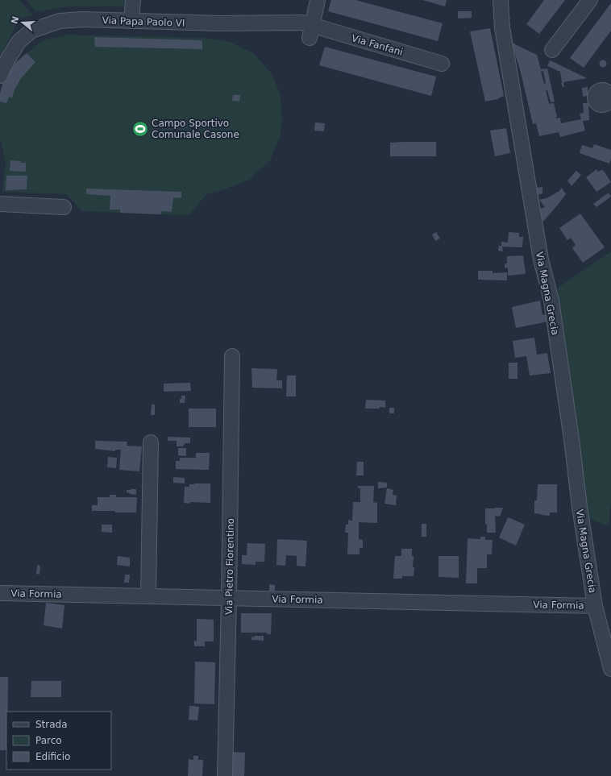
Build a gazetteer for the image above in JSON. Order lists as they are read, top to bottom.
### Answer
{
  "streets": {
    "street": [
      "Via Papa Paolo VI",
      "Via Fanfani",
      "Via Magna Grecia",
      "Via Pietro Fiorentino",
      "Via Formia"
    ]
  },
  "crossings": [
    ["Via Papa Paolo VI", "Via Fanfani"],
    ["Via Magna Grecia", "Via Formia"],
    ["Via Pietro Fiorentino", "Via Formia"]
  ],
  "places": {
    "sports": ["Campo Sportivo Comunale Casone"]
  },
  "legend": ["Strada", "Parco", "Edificio"],
  "north": "left"
}
